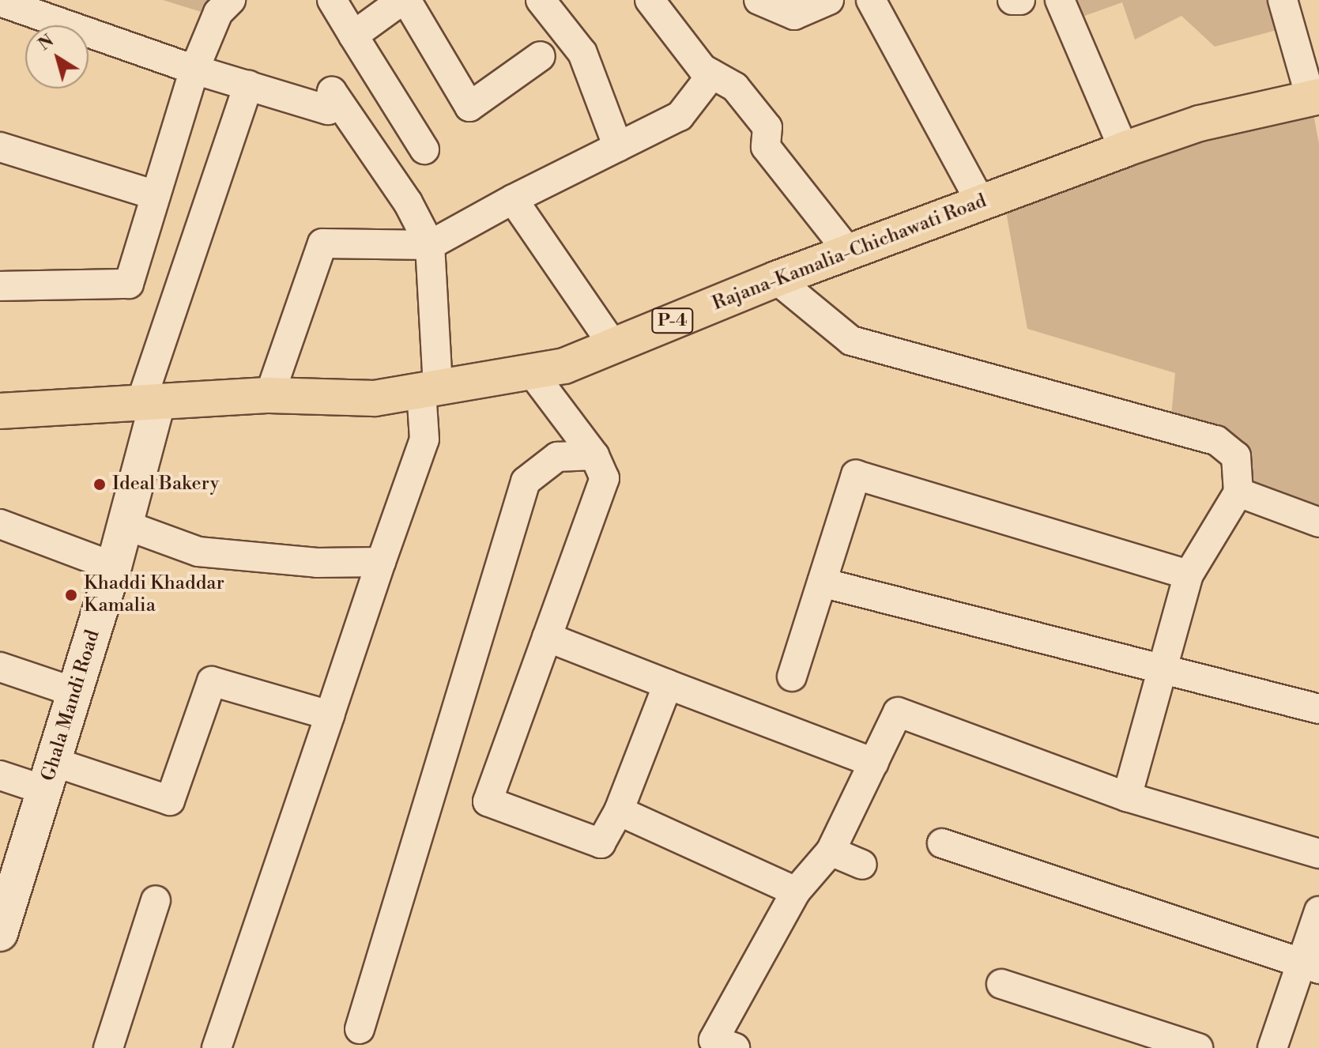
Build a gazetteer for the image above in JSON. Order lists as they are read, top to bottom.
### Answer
{
  "streets": {
    "main road": ["Rajana-Kamalia-Chichawati Road", "P-4"],
    "street": ["Ghala Mandi Road"]
  },
  "crossings": [
    ["Rajana-Kamalia-Chichawati Road", "Ghala Mandi Road"]
  ],
  "places": ["Ideal Bakery", "Khaddi Khaddar Kamalia"],
  "north": "top left"
}
